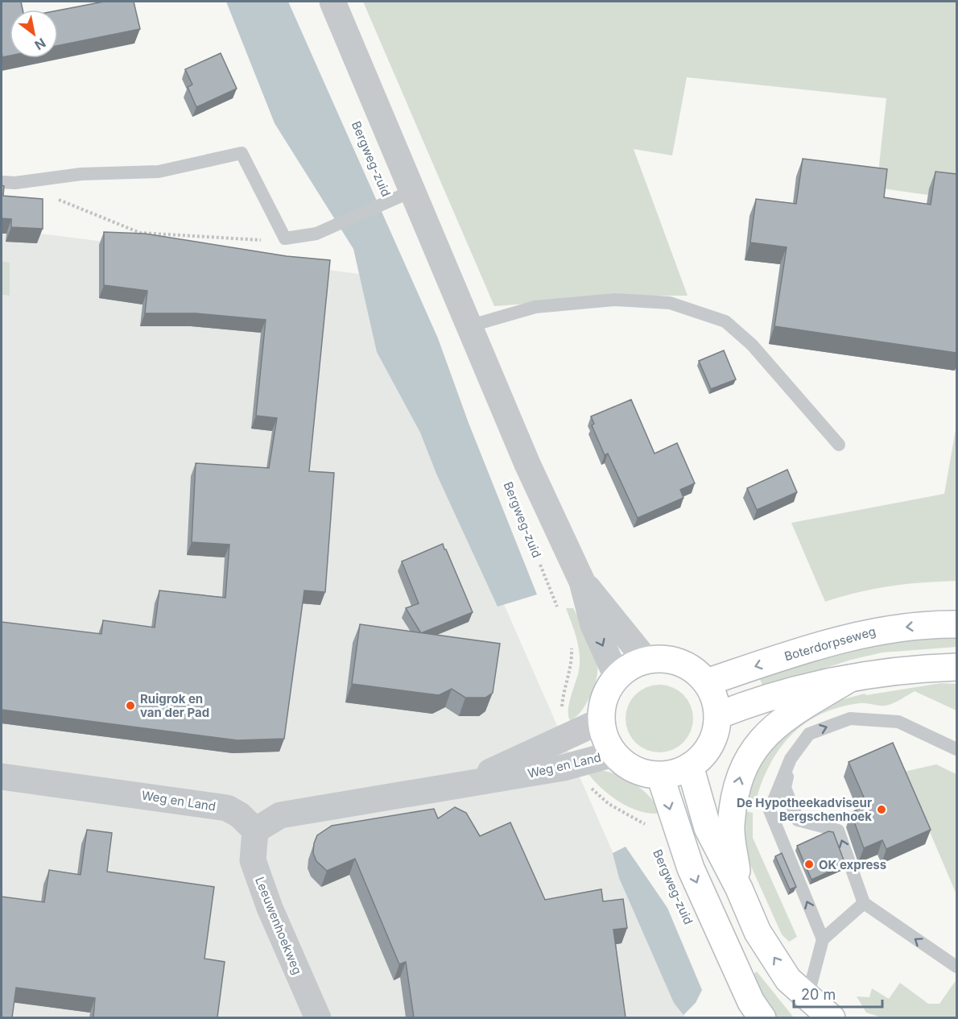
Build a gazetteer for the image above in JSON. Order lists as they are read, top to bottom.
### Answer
{
  "streets": {
    "main road": ["Boterdorpseweg"],
    "street": ["Bergweg-zuid", "Weg en Land", "Leeuwenhoekweg"]
  },
  "crossings": [
    ["Bergweg-zuid", "Boterdorpseweg"],
    ["Bergweg-zuid", "Weg en Land"],
    ["Boterdorpseweg", "Weg en Land"],
    ["Weg en Land", "Leeuwenhoekweg"]
  ],
  "places": ["Ruigrok en van der Pad", "De Hypotheekadviseur Bergschenhoek", "OK express"],
  "scale_bar": "20 m",
  "north": "bottom right"
}
